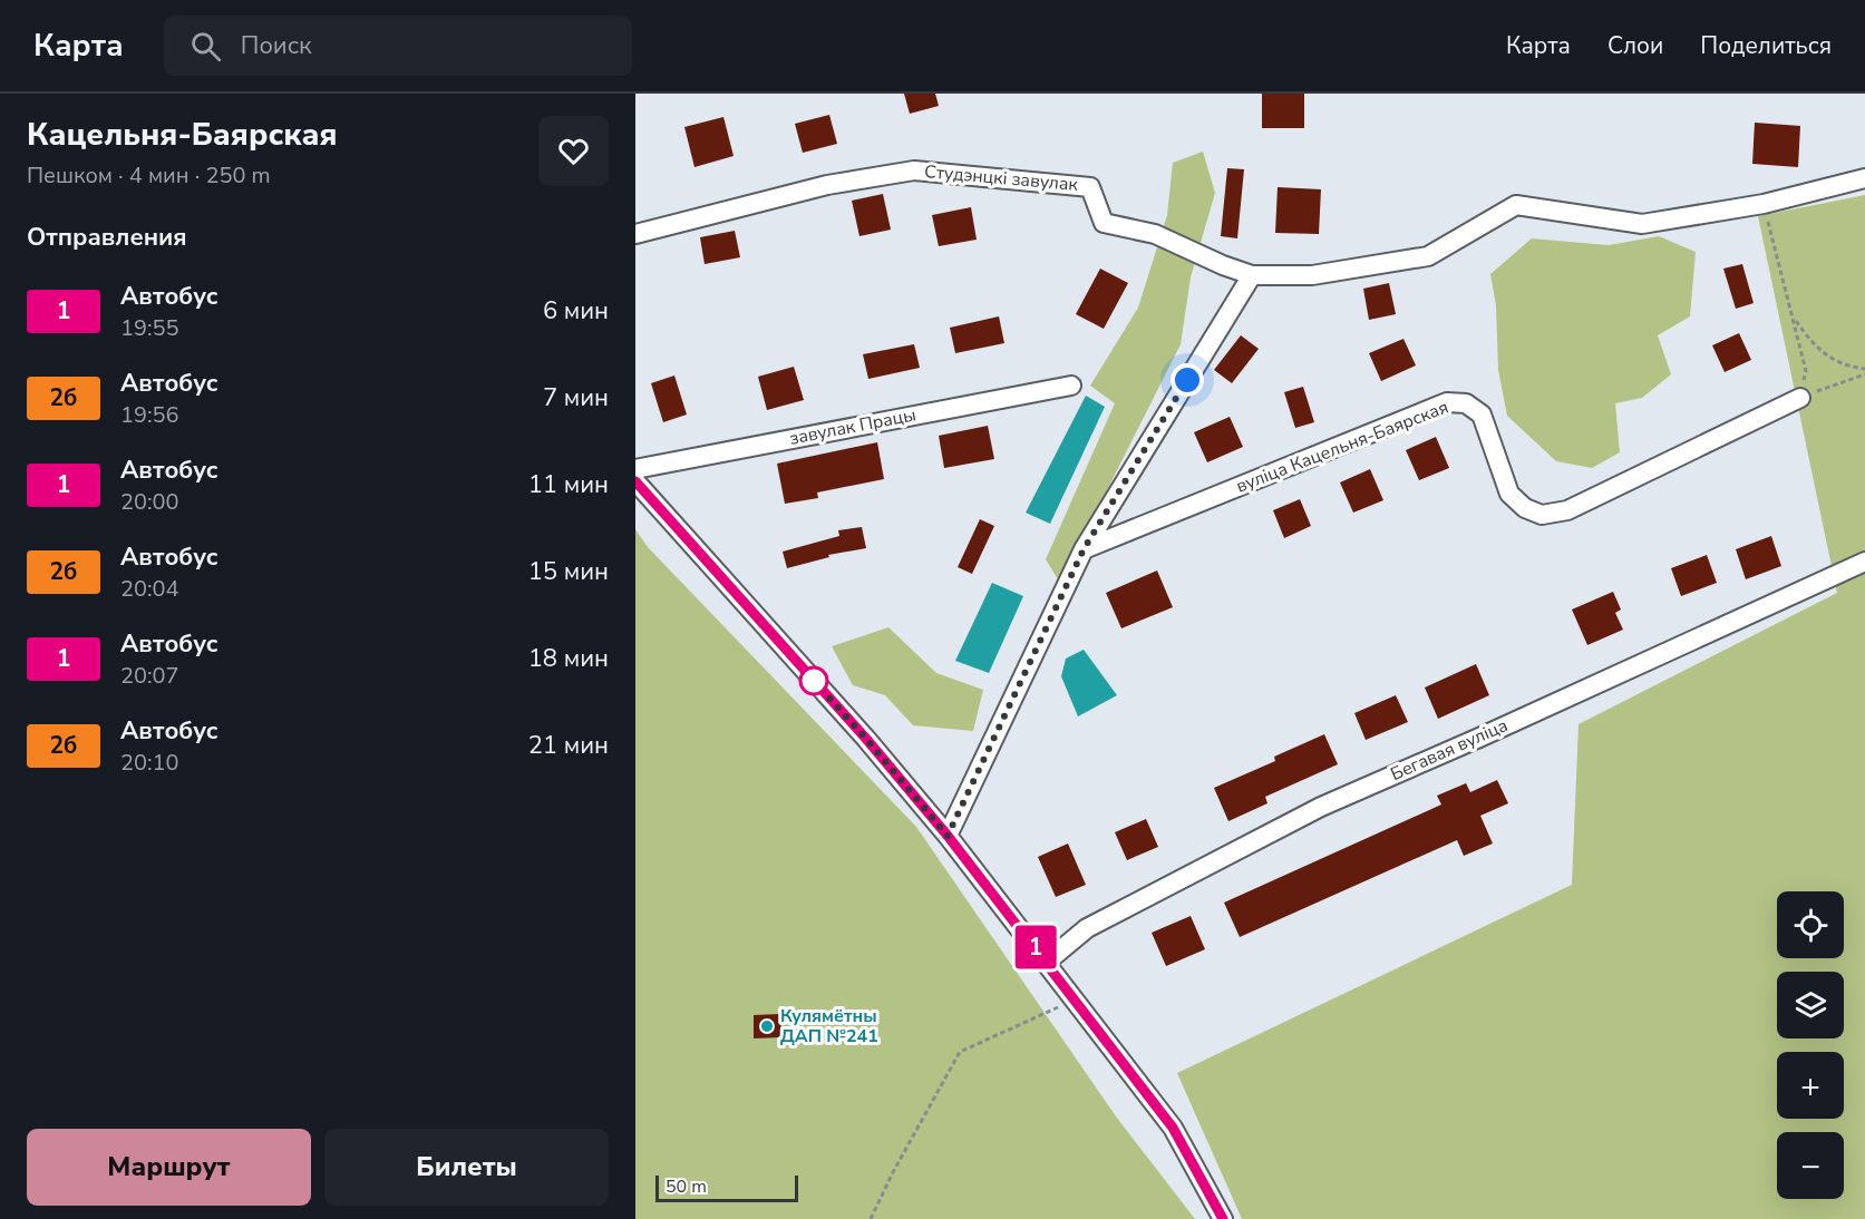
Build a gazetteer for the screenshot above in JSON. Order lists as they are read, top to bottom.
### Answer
{
  "streets": {
    "street": [
      "Студэнцкі завулак",
      "завулак Працы",
      "вуліца Кацельня-Баярская",
      "Бегавая вуліца"
    ]
  },
  "places": ["Кулямётны ДАП №241"],
  "lines": ["bus line 1"],
  "scale_bar": "50 m",
  "page": {
    "header": "Карта",
    "search": "Поиск",
    "nav": ["Карта", "Слои", "Поделиться"],
    "heading": [
      ["Кацельня-Баярская", "Пешком · 4 мин · 250 m"],
      "Отправления"
    ],
    "on_map": "1",
    "list": [
      {
        "mark": "1",
        "name": "Автобус",
        "note": "19:55",
        "value": "6 мин"
      },
      {
        "mark": "2б",
        "name": "Автобус",
        "note": "19:56",
        "value": "7 мин"
      },
      {
        "mark": "1",
        "name": "Автобус",
        "note": "20:00",
        "value": "11 мин"
      },
      {
        "mark": "2б",
        "name": "Автобус",
        "note": "20:04",
        "value": "15 мин"
      },
      {
        "mark": "1",
        "name": "Автобус",
        "note": "20:07",
        "value": "18 мин"
      },
      {
        "mark": "2б",
        "name": "Автобус",
        "note": "20:10",
        "value": "21 мин"
      }
    ],
    "map_buttons": ["+", "−"],
    "buttons": ["Маршрут", "Билеты"],
    "scale": "50 m"
  }
}
